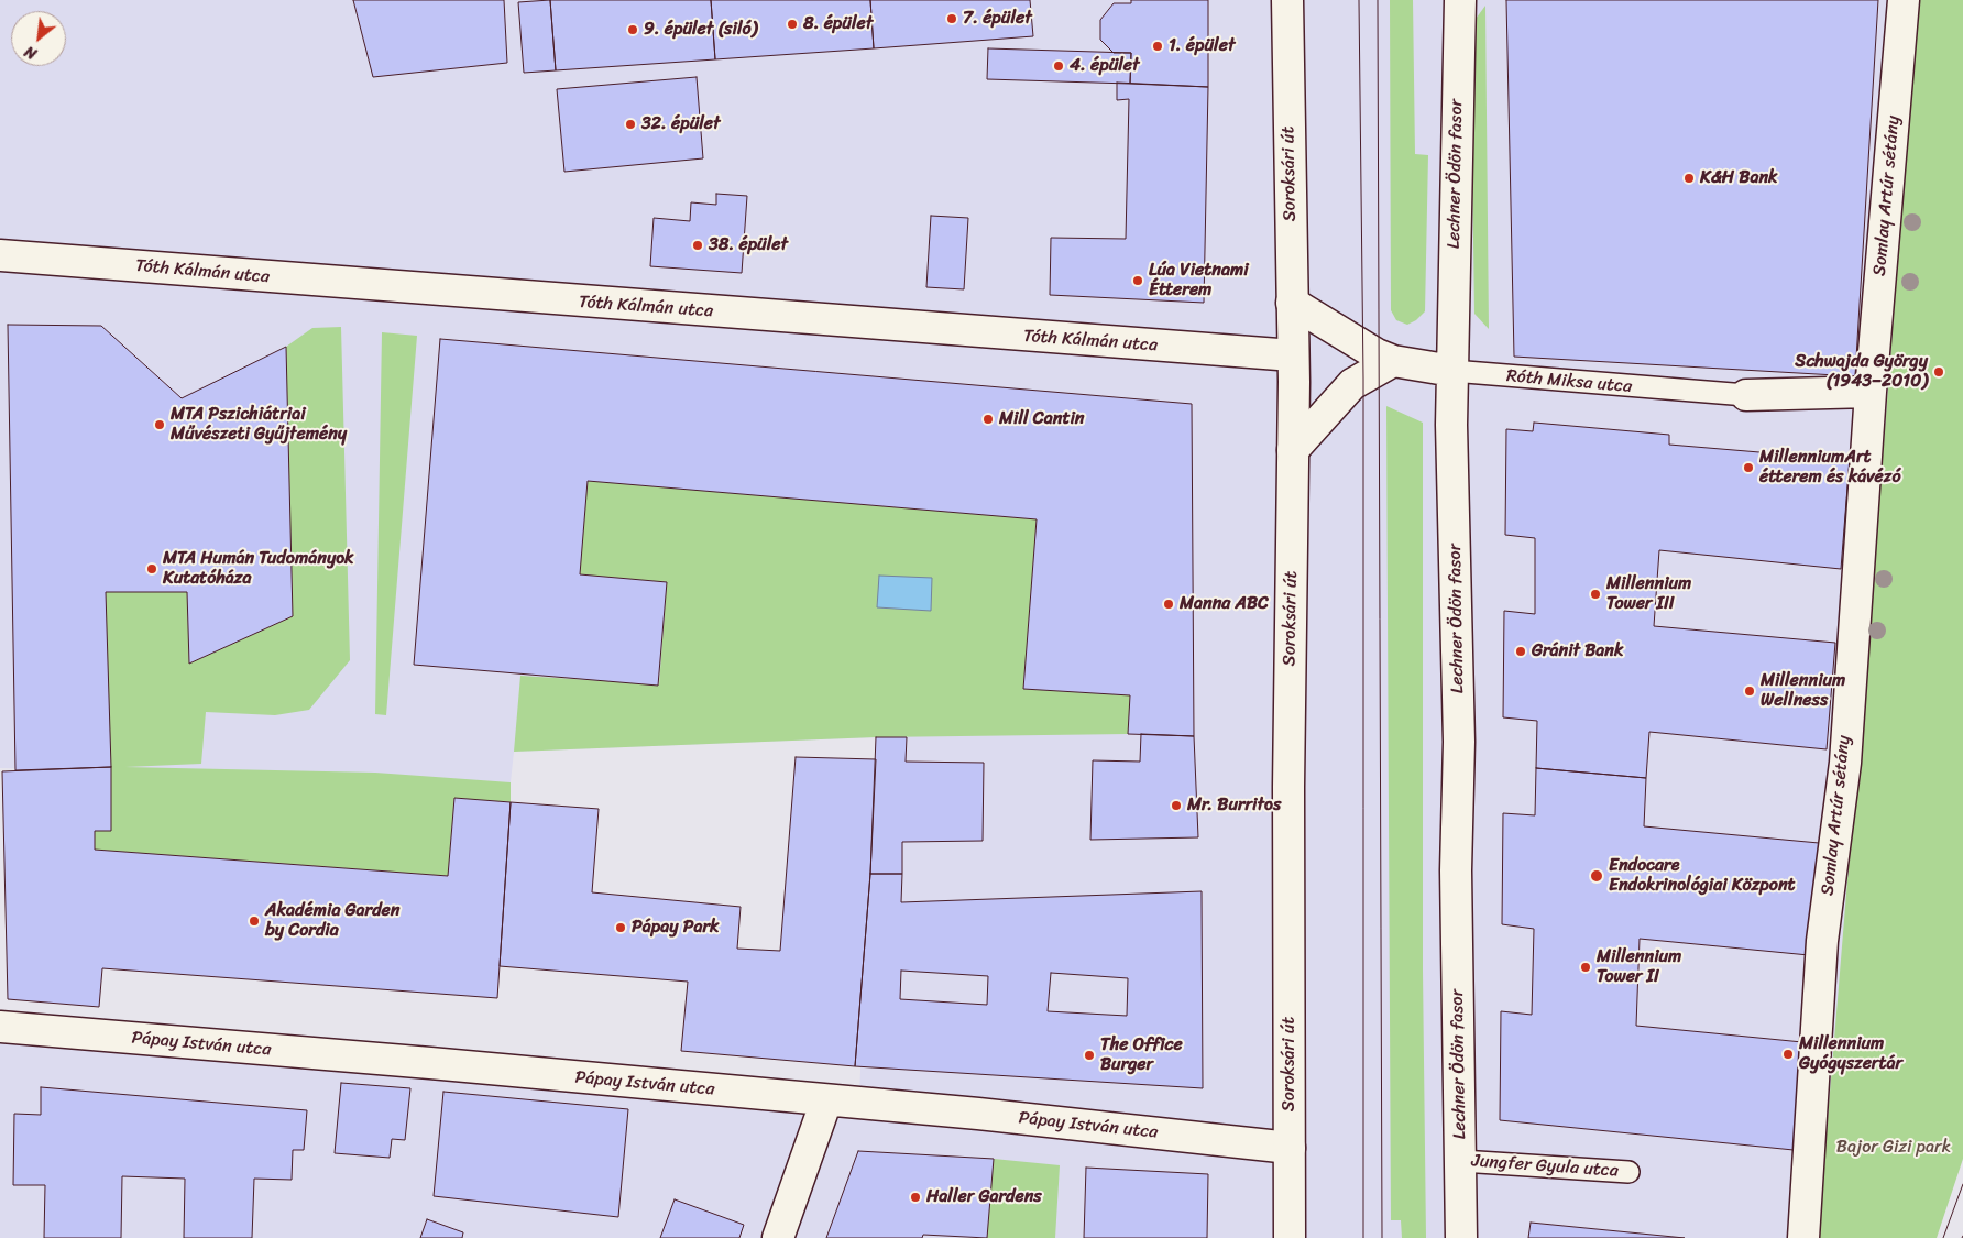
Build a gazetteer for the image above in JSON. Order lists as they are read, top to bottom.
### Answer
{
  "streets": {
    "street": [
      "Soroksári út",
      "Lechner Ödön fasor",
      "Somlay Artúr sétány",
      "Tóth Kálmán utca",
      "Róth Miksa utca",
      "Pápay István utca"
    ],
    "lane": ["Jungfer Gyula utca"]
  },
  "crossings": [
    ["Soroksári út", "Tóth Kálmán utca"],
    ["Soroksári út", "Róth Miksa utca"],
    ["Soroksári út", "Pápay István utca"],
    ["Lechner Ödön fasor", "Róth Miksa utca"],
    ["Lechner Ödön fasor", "Jungfer Gyula utca"]
  ],
  "parks": ["Bajor Gizi park"],
  "places": [
    "7. épület",
    "8. épület",
    "9. épület (siló)",
    "1. épület",
    "4. épület",
    "32. épület",
    "K&H Bank",
    "38. épület",
    "Lúa Vietnami Étterem",
    "Schwajda György (1943–2010)",
    "Mill Cantin",
    "MTA Pszichiátriai Művészeti Gyűjtemény",
    "MillenniumArt étterem és kávézó",
    "MTA Humán Tudományok Kutatóháza",
    "Millennium Tower III",
    "Manna ABC",
    "Gránit Bank",
    "Millennium Wellness",
    "Mr. Burritos",
    "Endocare Endokrinológiai Központ",
    "Akadémia Garden by Cordia",
    "Pápay Park",
    "Millennium Tower II",
    "Millennium Gyógyszertár",
    "The Office Burger",
    "Haller Gardens"
  ],
  "north": "bottom left"
}
